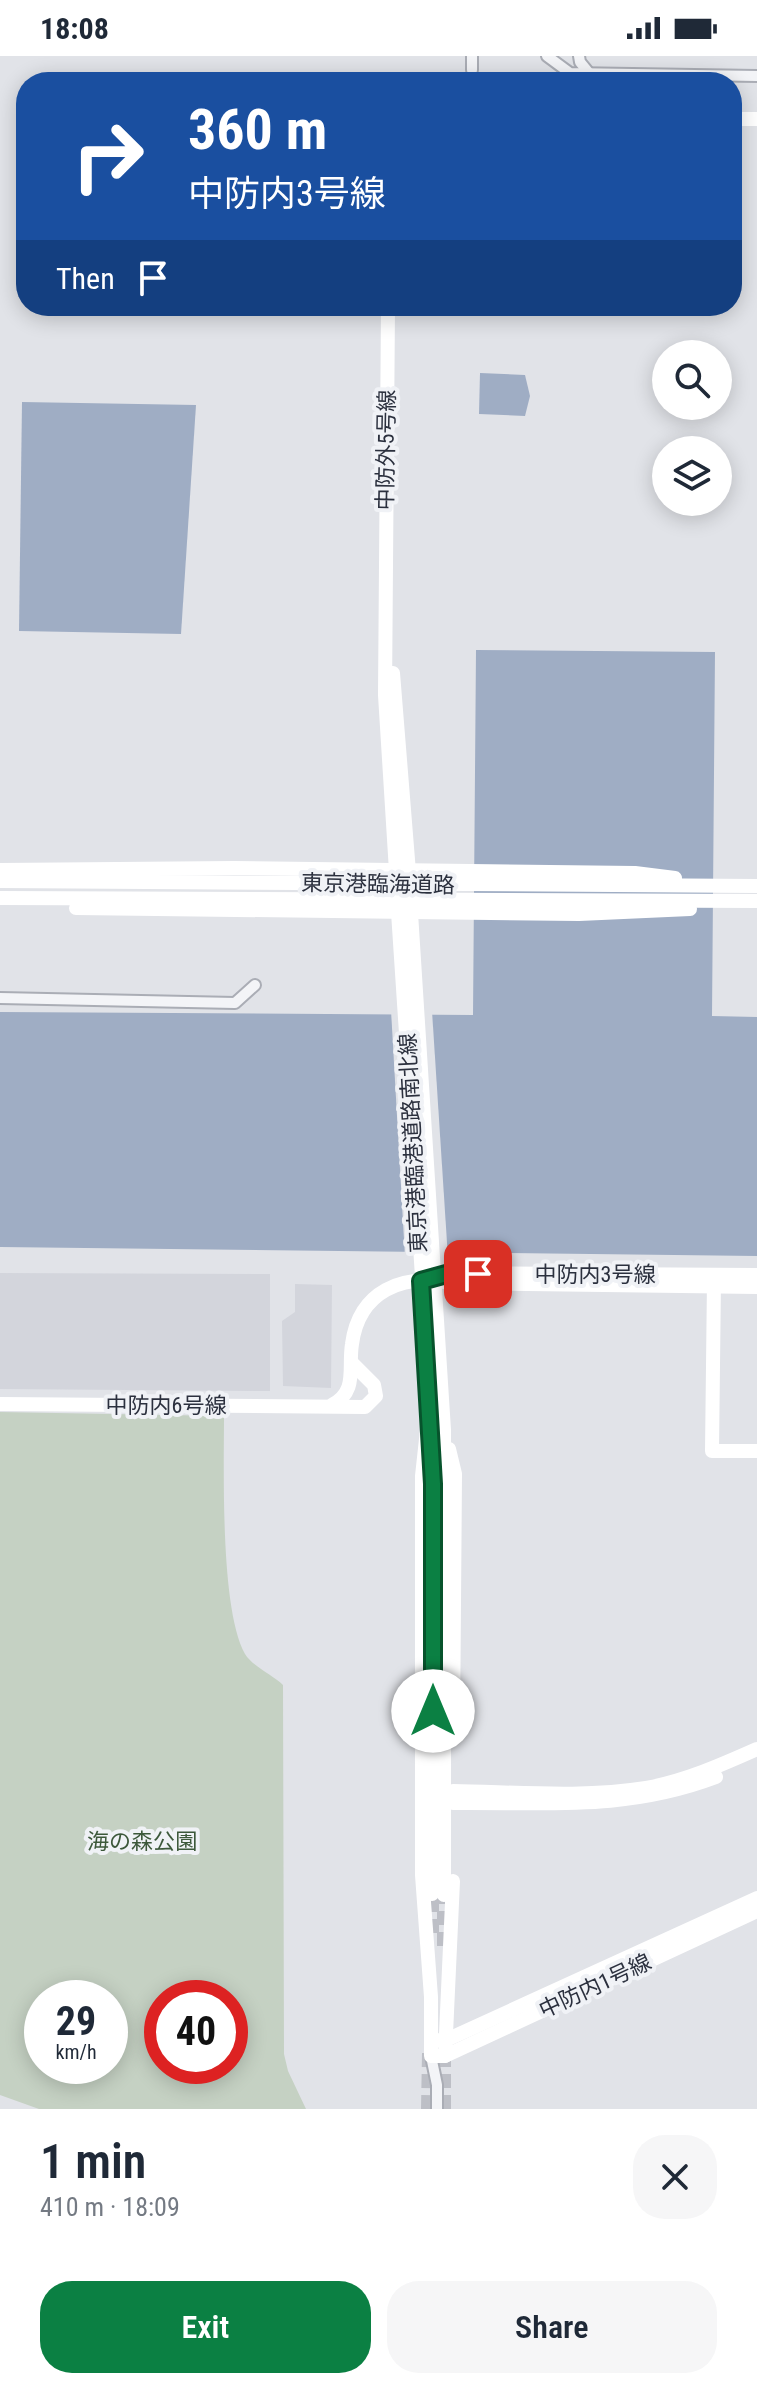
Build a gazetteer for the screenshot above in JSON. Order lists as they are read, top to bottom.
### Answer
{
  "streets": {
    "street": [
      "中防外5号線",
      "東京港臨海道路",
      "東京港臨港道路南北線",
      "中防内3号線",
      "中防内6号線",
      "中防内1号線"
    ]
  },
  "crossings": [
    ["中防外5号線", "東京港臨港道路南北線"],
    ["東京港臨港道路南北線", "中防内3号線"]
  ],
  "parks": ["海の森公園"],
  "page": {
    "status": "18:08",
    "turn": ["360 m", "中防内3号線"],
    "then": "Then",
    "speed": "29 km/h",
    "limit": "40",
    "heading": ["1 min", "410 m · 18:09"],
    "buttons": ["Exit", "Share"]
  }
}
